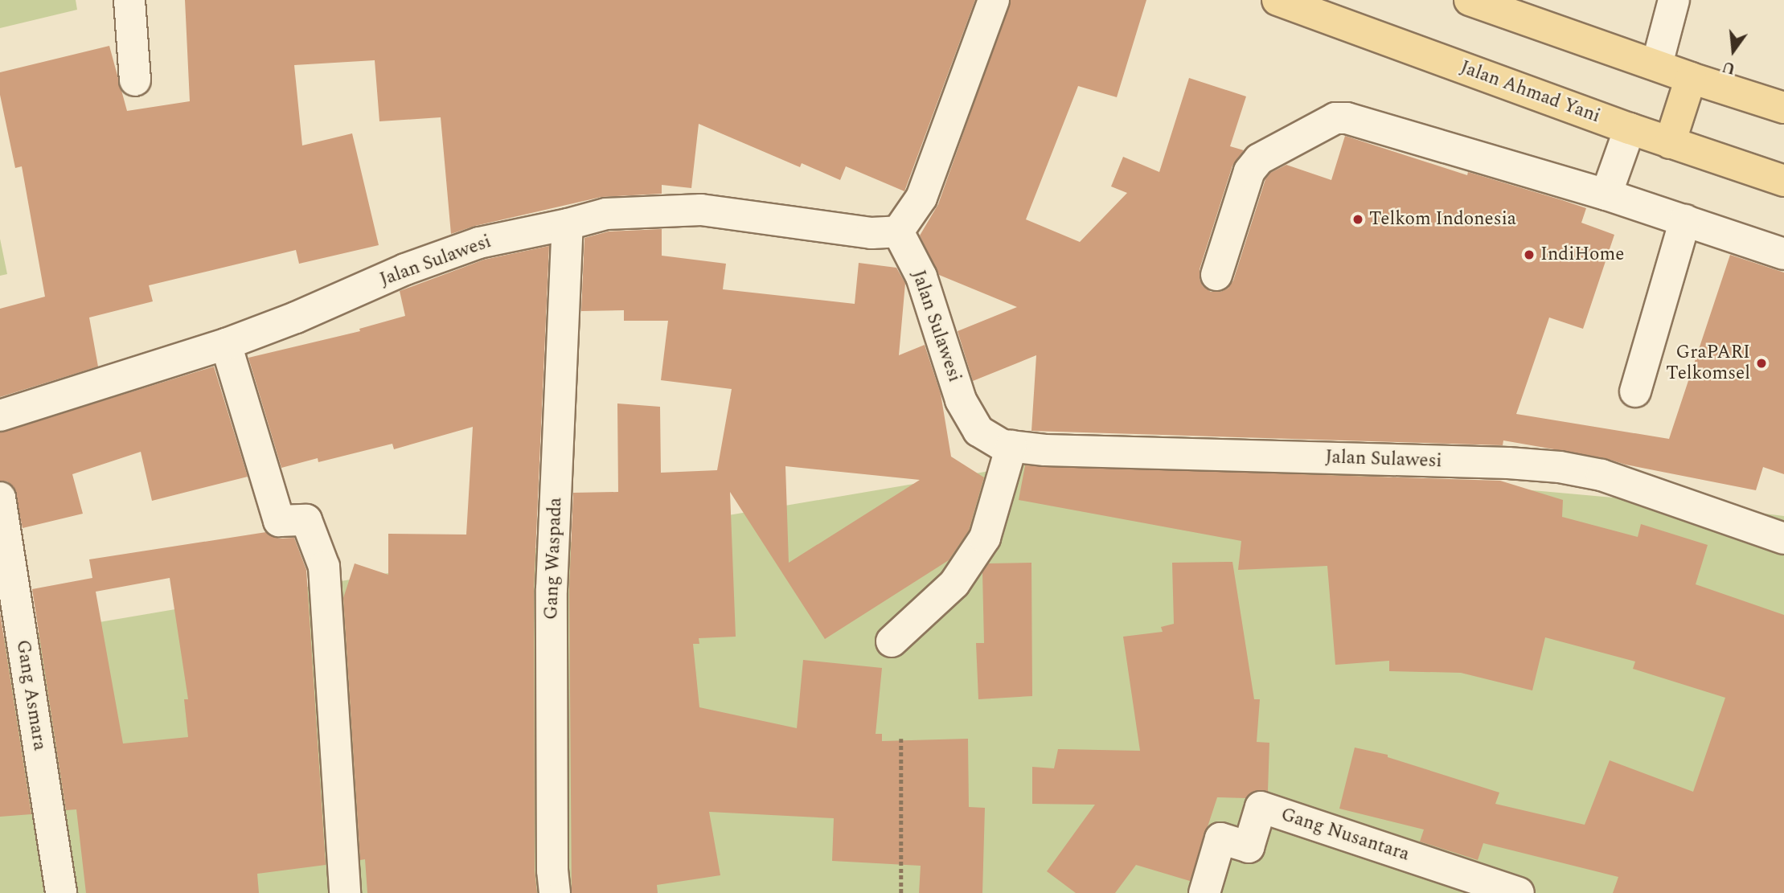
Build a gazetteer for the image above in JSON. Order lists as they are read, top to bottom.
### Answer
{
  "streets": {
    "main road": ["Jalan Ahmad Yani"],
    "street": [
      "Jalan Sulawesi",
      "Gang Waspada",
      "Gang Asmara",
      "Gang Nusantara"
    ]
  },
  "crossings": [
    ["Jalan Sulawesi", "Gang Waspada"]
  ],
  "places": ["Telkom Indonesia", "IndiHome", "GraPARI Telkomsel"],
  "north": "bottom"
}
